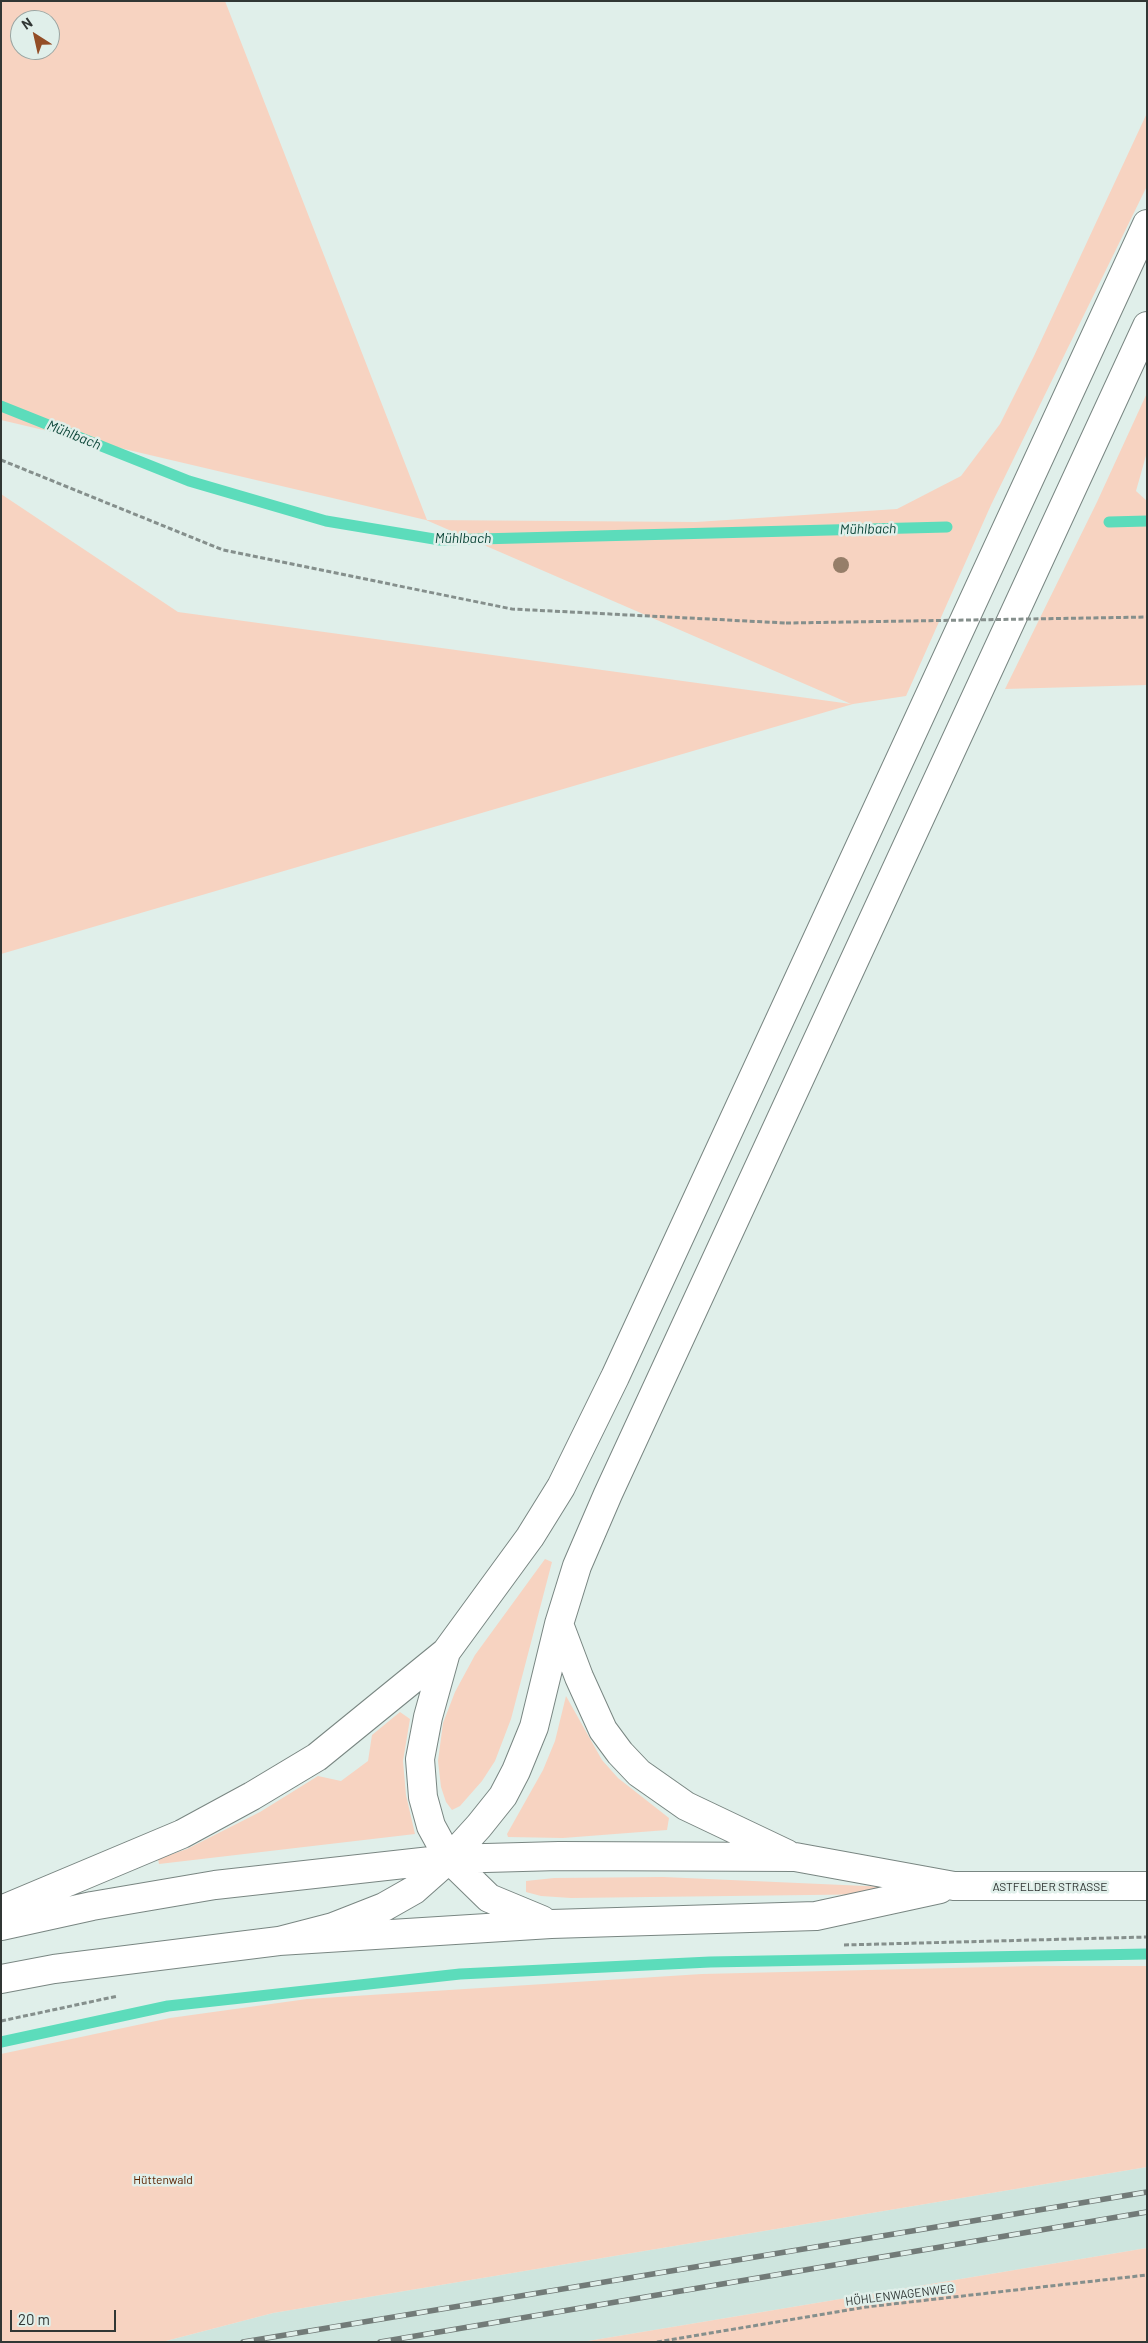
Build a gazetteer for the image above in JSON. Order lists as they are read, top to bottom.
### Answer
{
  "streets": {
    "main road": ["ASTFELDER STRASSE"],
    "path": ["HÖHLENWAGENWEG"]
  },
  "water": ["Mühlbach"],
  "parks": ["Hüttenwald"],
  "scale_bar": "20 m",
  "north": "top left"
}
